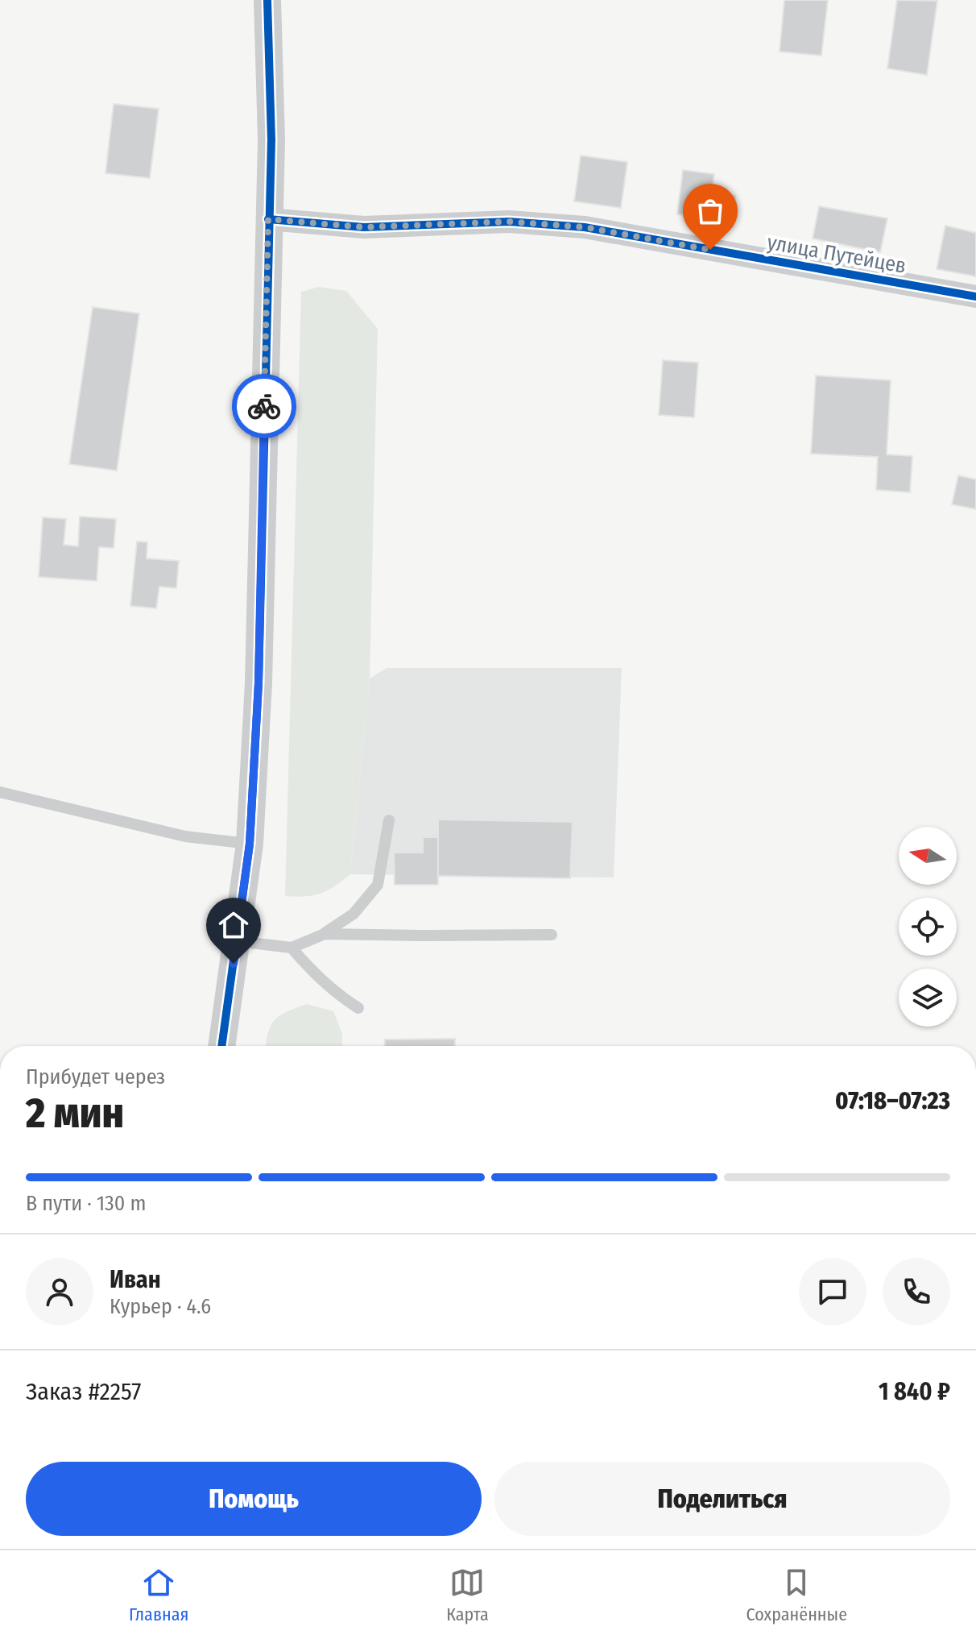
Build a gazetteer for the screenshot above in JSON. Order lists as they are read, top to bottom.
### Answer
{
  "streets": {
    "street": ["улица Путейцев"]
  },
  "north": "left",
  "page": {
    "heading": ["2 мин", "Прибудет через", "07:18–07:23"],
    "panel": [
      "Иван",
      "Курьер · 4.6",
      "Заказ #2257",
      "1 840 ₽"
    ],
    "bar": "В пути · 130 m",
    "buttons": ["Помощь", "Поделиться"],
    "tabs": ["Главная", "Карта", "Сохранённые"]
  }
}
